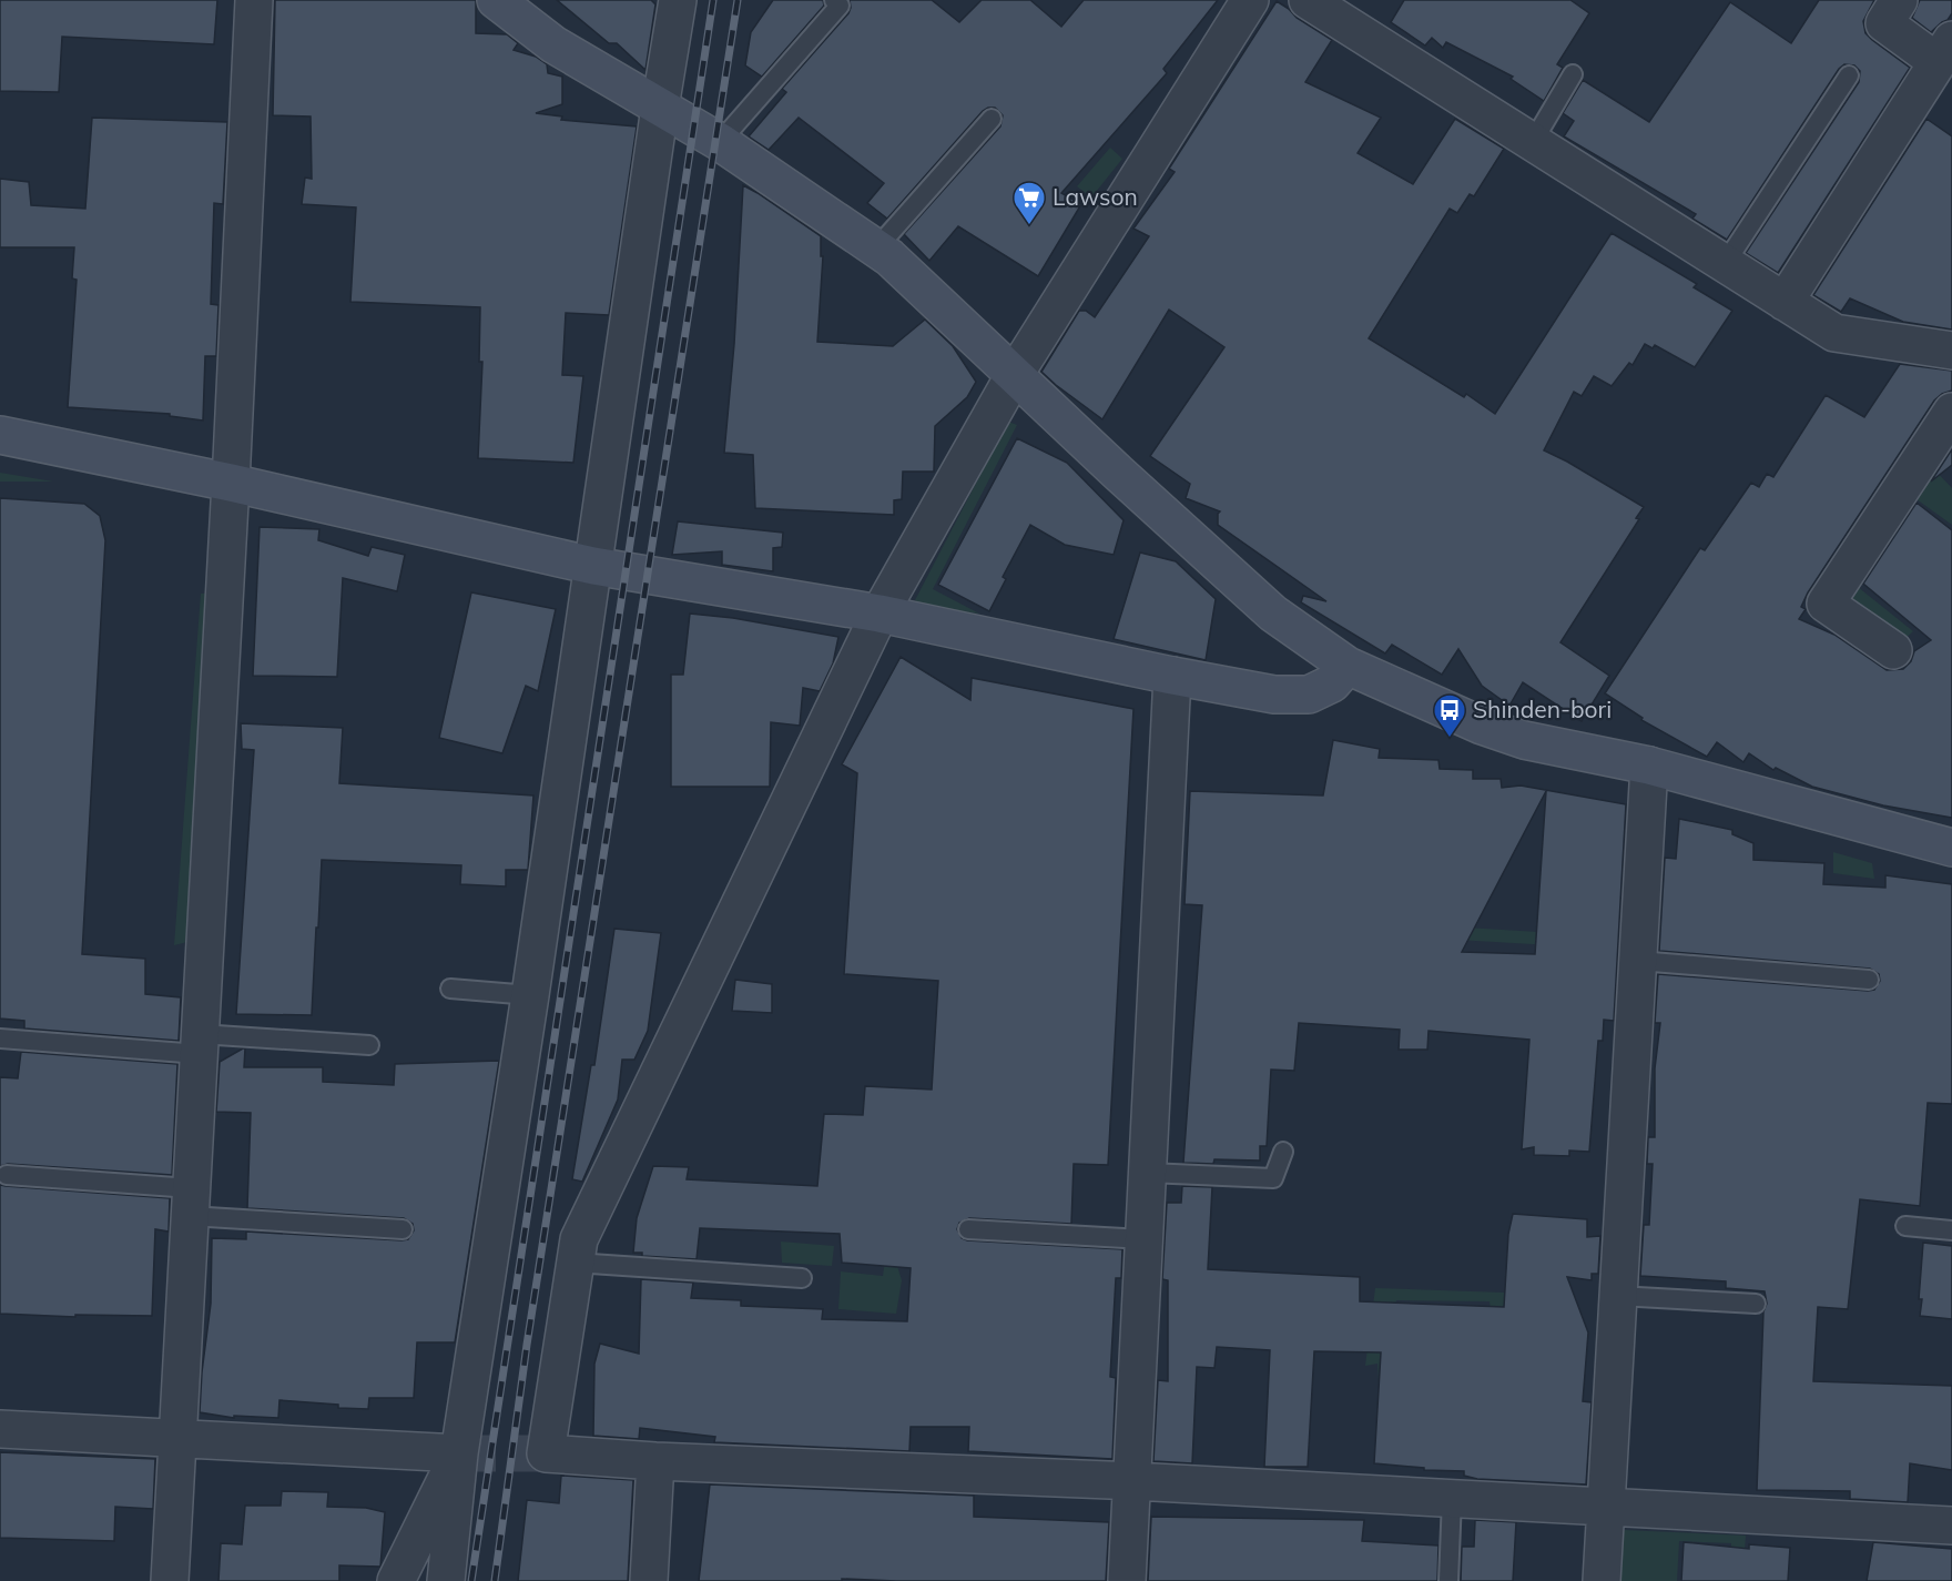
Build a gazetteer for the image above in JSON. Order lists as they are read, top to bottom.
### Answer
{
  "places": {
    "supermarket": ["Lawson"],
    "bus stop": ["Shinden-bori"]
  }
}
